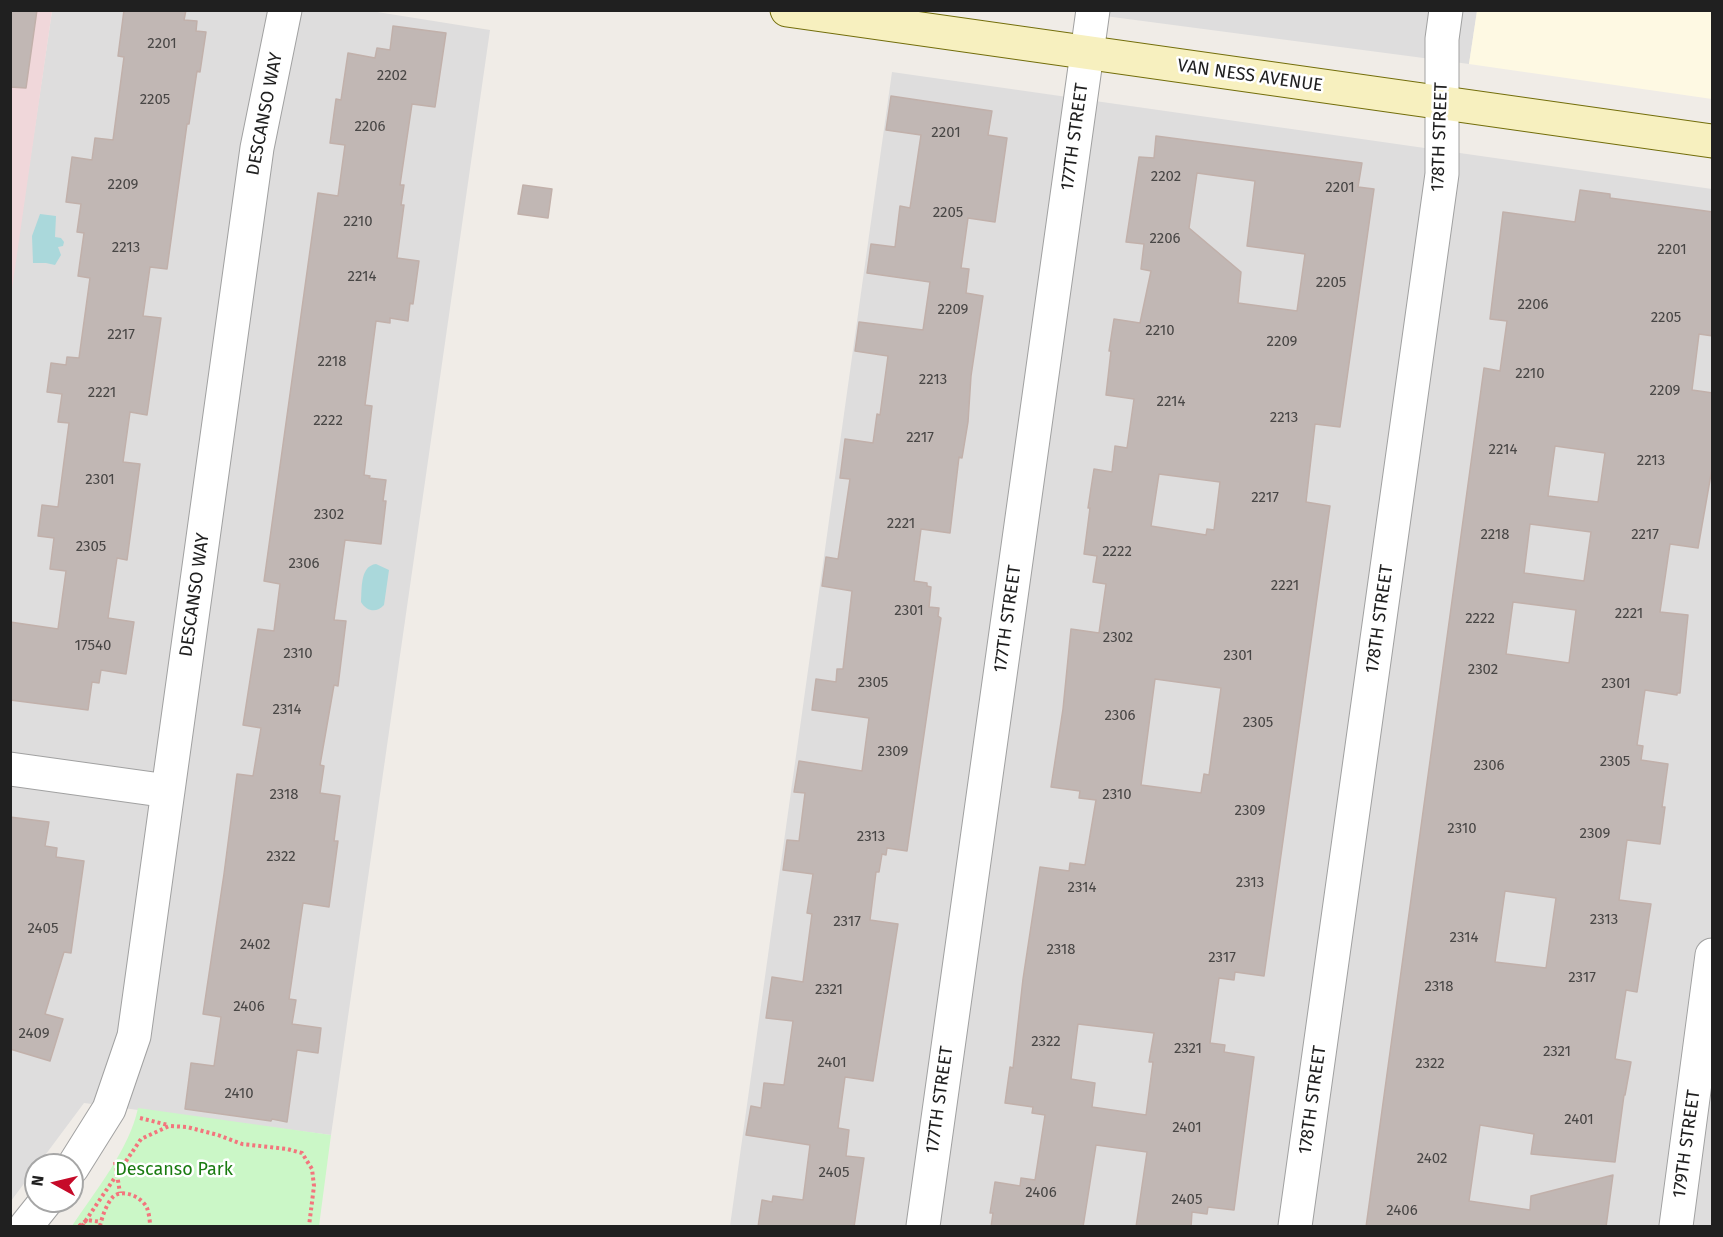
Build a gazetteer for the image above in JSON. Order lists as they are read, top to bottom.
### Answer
{
  "streets": {
    "main road": ["VAN NESS AVENUE"],
    "street": [
      "DESCANSO WAY",
      "177TH STREET",
      "178TH STREET",
      "179TH STREET"
    ]
  },
  "crossings": [
    ["VAN NESS AVENUE", "177TH STREET"],
    ["VAN NESS AVENUE", "178TH STREET"]
  ],
  "parks": ["Descanso Park"],
  "house_numbers": [
    "2201",
    "2202",
    "2205",
    "2206",
    "2201",
    "2202",
    "2209",
    "2201",
    "2205",
    "2210",
    "2206",
    "2213",
    "2201",
    "2214",
    "2205",
    "2206",
    "2209",
    "2205",
    "2210",
    "2217",
    "2209",
    "2218",
    "2210",
    "2213",
    "2209",
    "2221",
    "2214",
    "2213",
    "2222",
    "2217",
    "2214",
    "2213",
    "2301",
    "2217",
    "2302",
    "2221",
    "2218",
    "2217",
    "2305",
    "2222",
    "2306",
    "2221",
    "2301",
    "2221",
    "2222",
    "2302",
    "17540",
    "2310",
    "2301",
    "2302",
    "2305",
    "2301",
    "2314",
    "2306",
    "2305",
    "2309",
    "2305",
    "2306",
    "2318",
    "2310",
    "2309",
    "2310",
    "2309",
    "2313",
    "2322",
    "2313",
    "2314",
    "2313",
    "2317",
    "2405",
    "2314",
    "2402",
    "2318",
    "2317",
    "2317",
    "2318",
    "2321",
    "2406",
    "2409",
    "2322",
    "2321",
    "2321",
    "2401",
    "2322",
    "2410",
    "2401",
    "2401",
    "2402",
    "2405",
    "2406",
    "2405",
    "2406"
  ],
  "north": "left"
}
